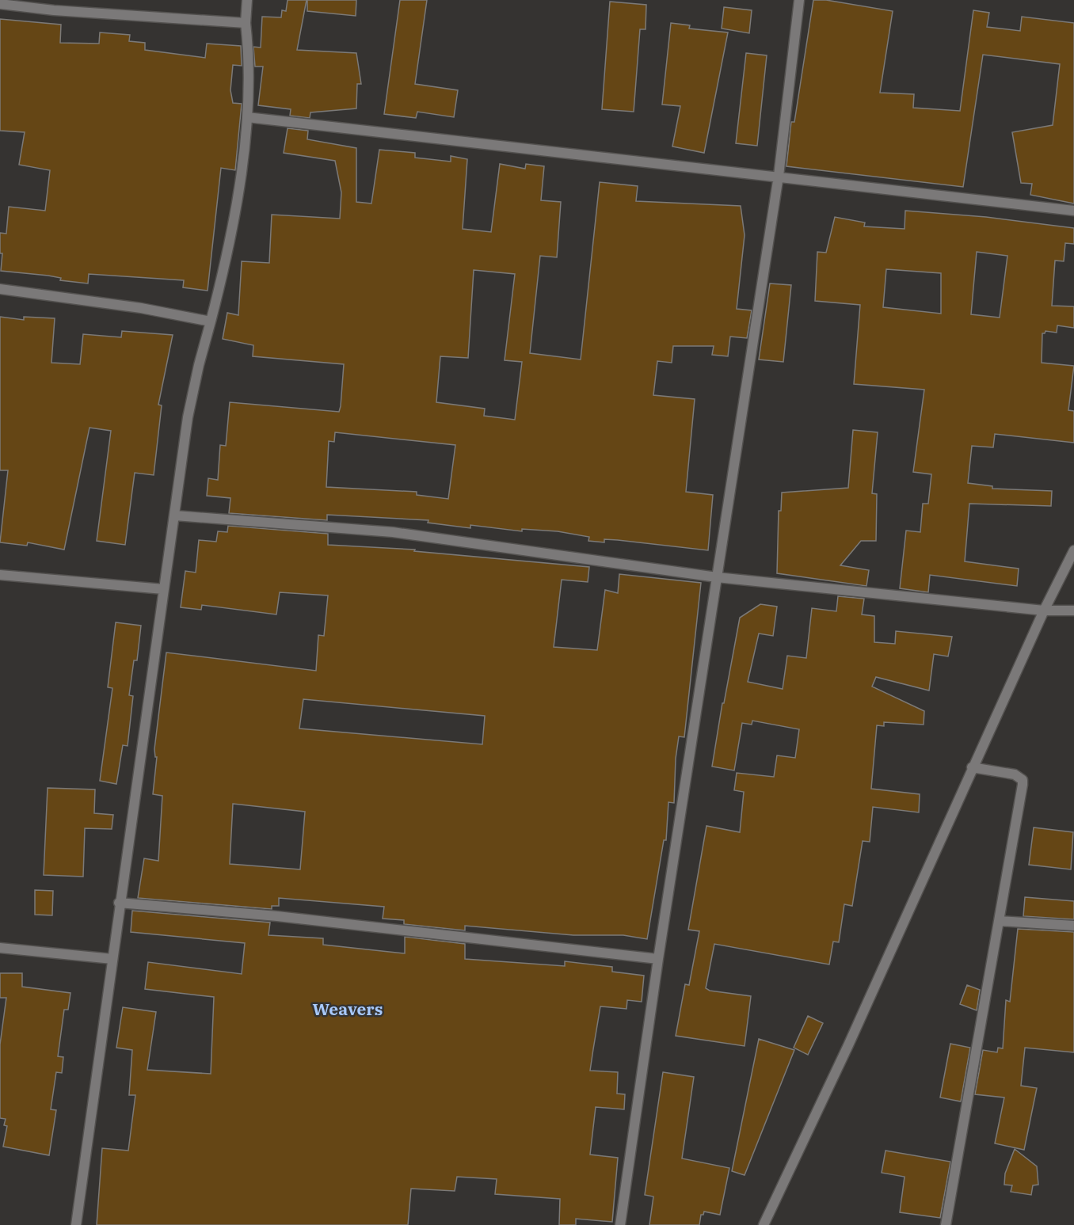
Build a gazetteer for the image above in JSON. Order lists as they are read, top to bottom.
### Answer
{
  "districts": ["Weavers"]
}
